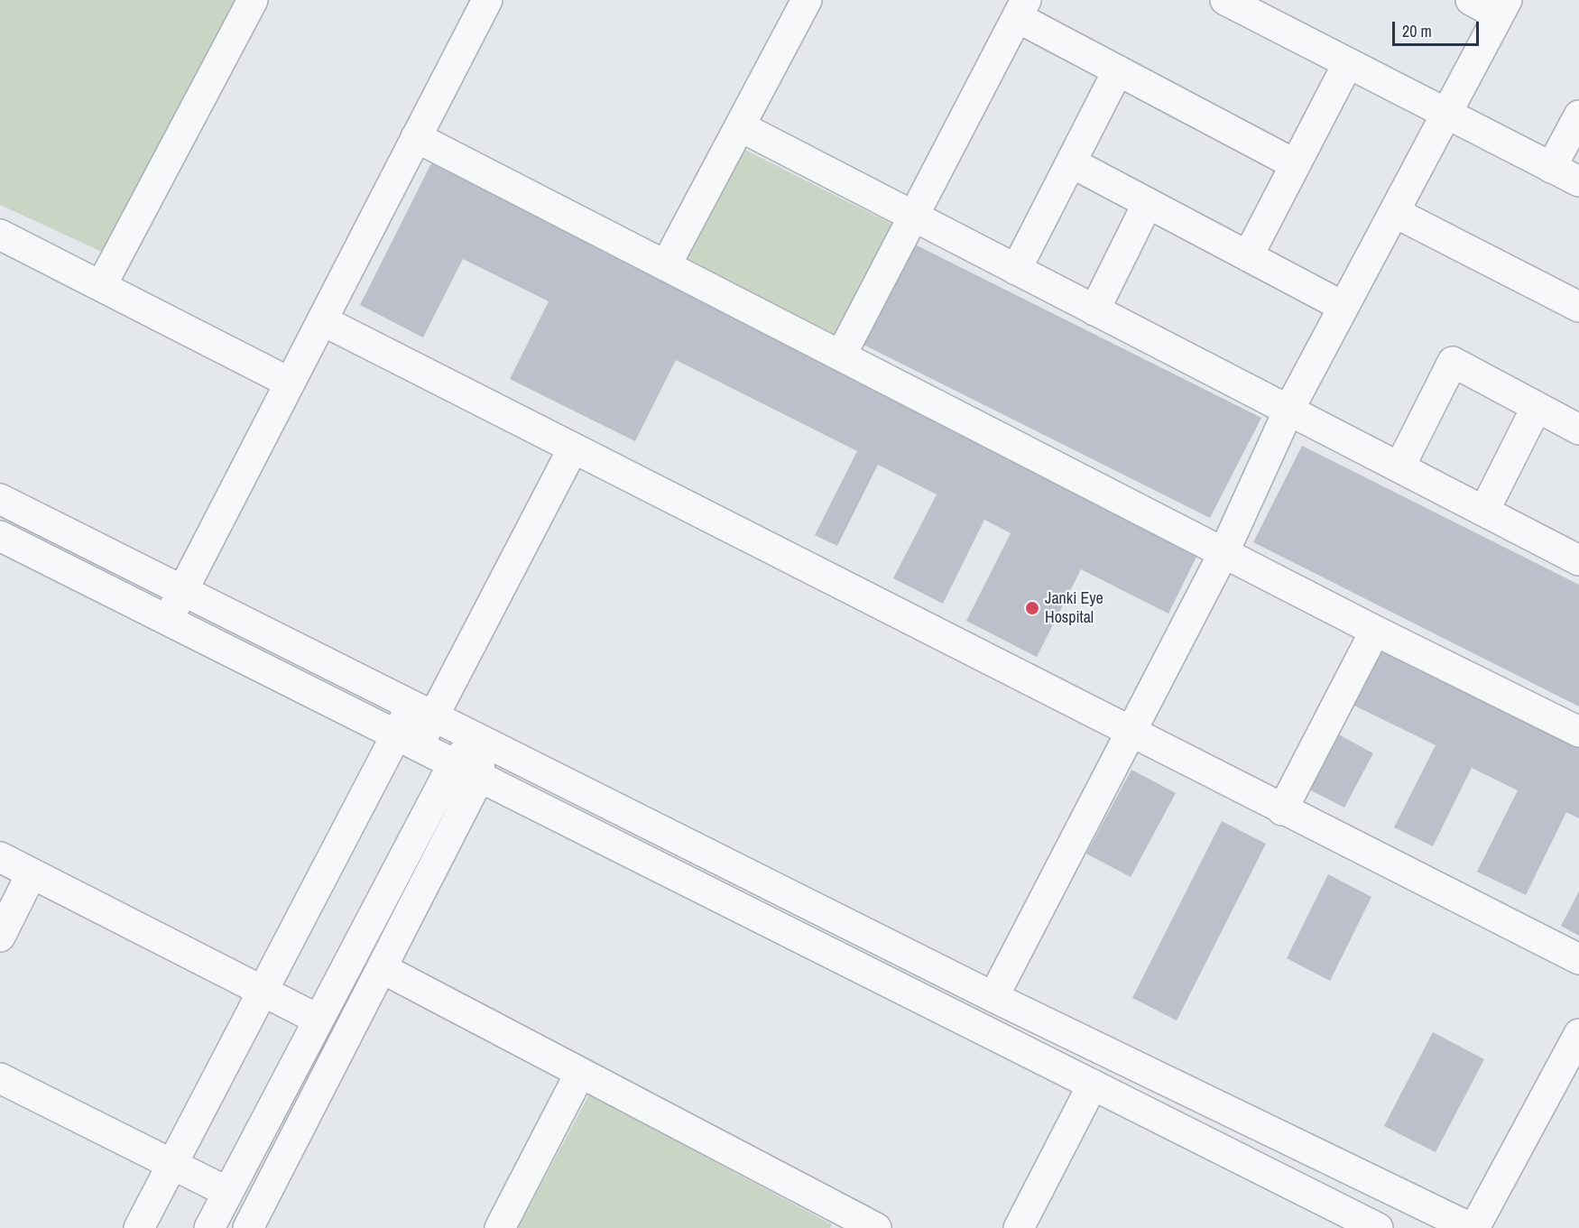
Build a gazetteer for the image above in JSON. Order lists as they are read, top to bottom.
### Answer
{
  "places": ["Janki Eye Hospital"],
  "scale_bar": "20 m"
}
